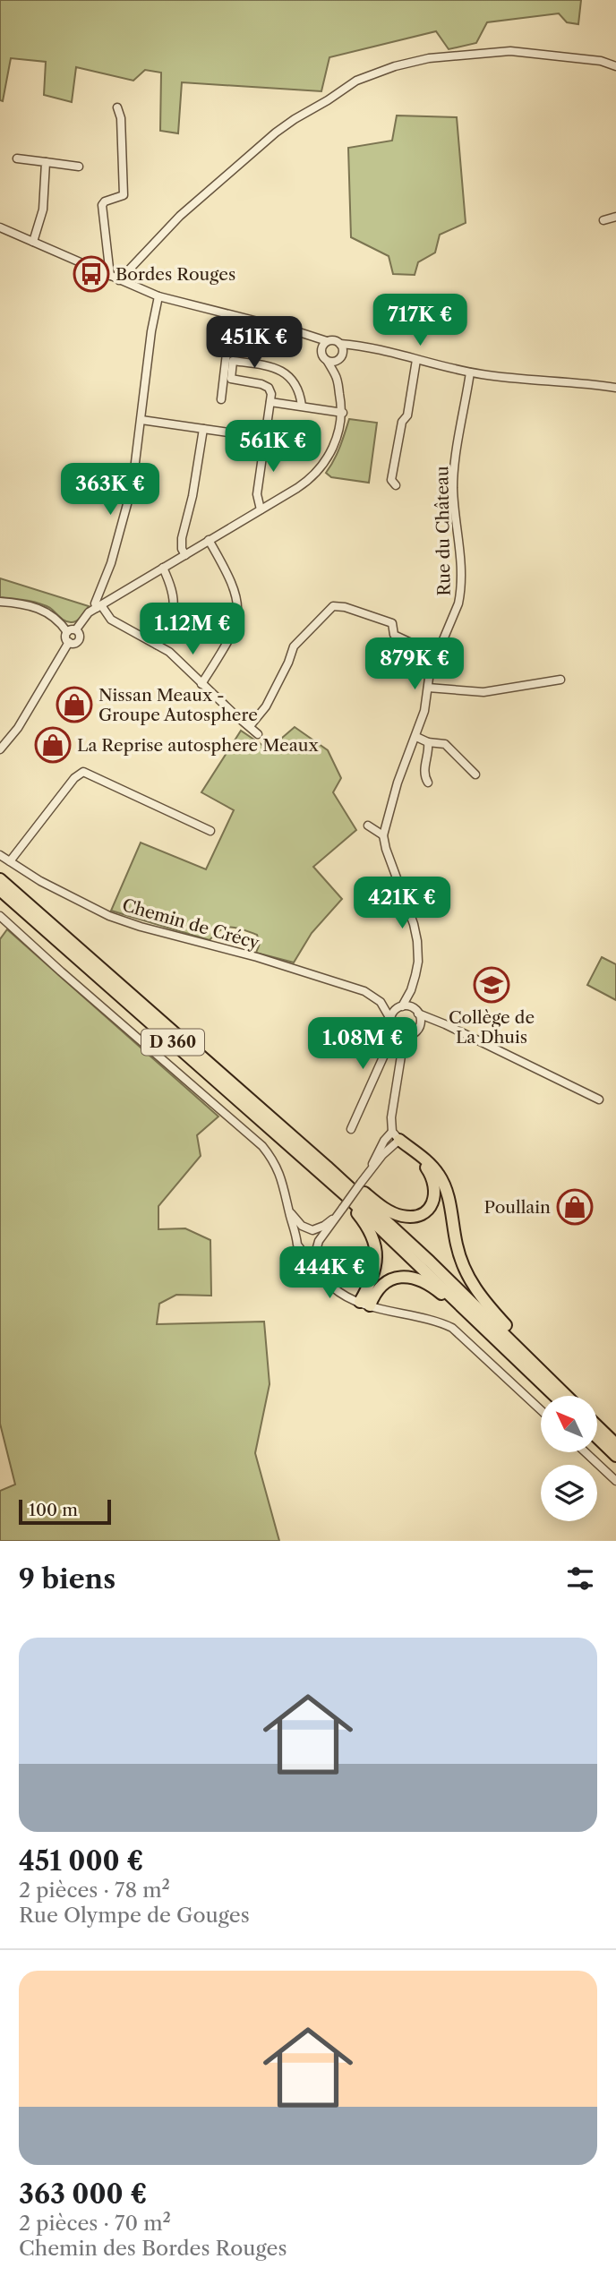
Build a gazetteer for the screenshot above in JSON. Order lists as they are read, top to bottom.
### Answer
{
  "streets": {
    "highway": ["D 360"],
    "street": ["Rue du Château", "Chemin de Crécy"]
  },
  "places": {
    "bus stop": ["Bordes Rouges"],
    "shop": ["Nissan Meaux - Groupe Autosphere", "La Reprise autosphere Meaux", "Poullain"],
    "school or university": ["Collège de La Dhuis"]
  },
  "scale_bar": "100 m",
  "north": "top left",
  "page": {
    "price": [
      "717K €",
      "451K €",
      "561K €",
      "363K €",
      "1.12M €",
      "879K €",
      "421K €",
      "1.08M €",
      "444K €"
    ],
    "scale": "100 m",
    "heading": "9 biens",
    "list": [
      {
        "name": "451 000 €",
        "note": "2 pièces · 78 m² · Rue Olympe de Gouges"
      },
      {
        "name": "363 000 €",
        "note": "2 pièces · 70 m² · Chemin des Bordes Rouges"
      }
    ]
  }
}
